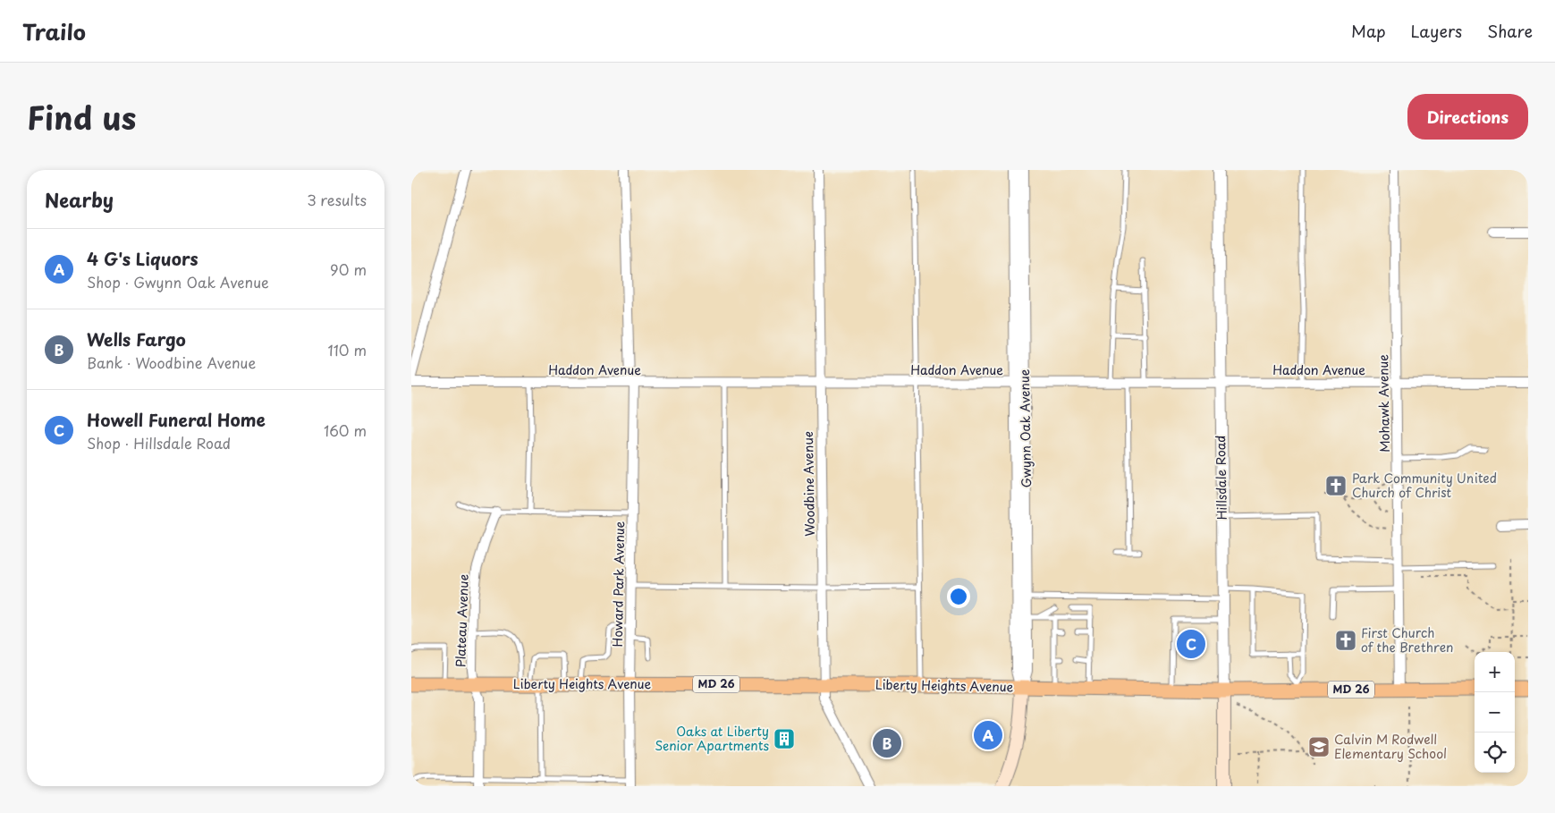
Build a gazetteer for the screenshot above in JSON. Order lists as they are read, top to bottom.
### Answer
{
  "streets": {
    "main road": [
      "Gwynn Oak Avenue",
      "Hillsdale Road",
      "Liberty Heights Avenue",
      "MD 26"
    ],
    "street": [
      "Haddon Avenue",
      "Mohawk Avenue",
      "Woodbine Avenue",
      "Howard Park Avenue",
      "Plateau Avenue"
    ]
  },
  "crossings": [
    ["Haddon Avenue", "Mohawk Avenue"],
    ["Haddon Avenue", "Gwynn Oak Avenue"],
    ["Haddon Avenue", "Hillsdale Road"],
    ["Haddon Avenue", "Woodbine Avenue"],
    ["Haddon Avenue", "Howard Park Avenue"],
    ["Mohawk Avenue", "Liberty Heights Avenue"],
    ["Gwynn Oak Avenue", "Liberty Heights Avenue"],
    ["Hillsdale Road", "Liberty Heights Avenue"],
    ["Woodbine Avenue", "Liberty Heights Avenue"],
    ["Howard Park Avenue", "Liberty Heights Avenue"],
    ["Plateau Avenue", "Liberty Heights Avenue"]
  ],
  "places": {
    "church": ["Park Community United Church of Christ", "First Church of the Brethren"],
    "building": ["Oaks at Liberty Senior Apartments"],
    "school or university": ["Calvin M Rodwell Elementary School"]
  },
  "page": {
    "header": "Trailo",
    "nav": ["Map", "Layers", "Share"],
    "title": "Find us",
    "buttons": "Directions",
    "heading": ["Nearby", "3 results"],
    "list": [
      {
        "mark": "A",
        "name": "4 G's Liquors",
        "note": "Shop · Gwynn Oak Avenue",
        "value": "90 m"
      },
      {
        "mark": "B",
        "name": "Wells Fargo",
        "note": "Bank · Woodbine Avenue",
        "value": "110 m"
      },
      {
        "mark": "C",
        "name": "Howell Funeral Home",
        "note": "Shop · Hillsdale Road",
        "value": "160 m"
      }
    ],
    "pins": ["C", "A", "B"],
    "map_buttons": ["+", "−"]
  }
}
